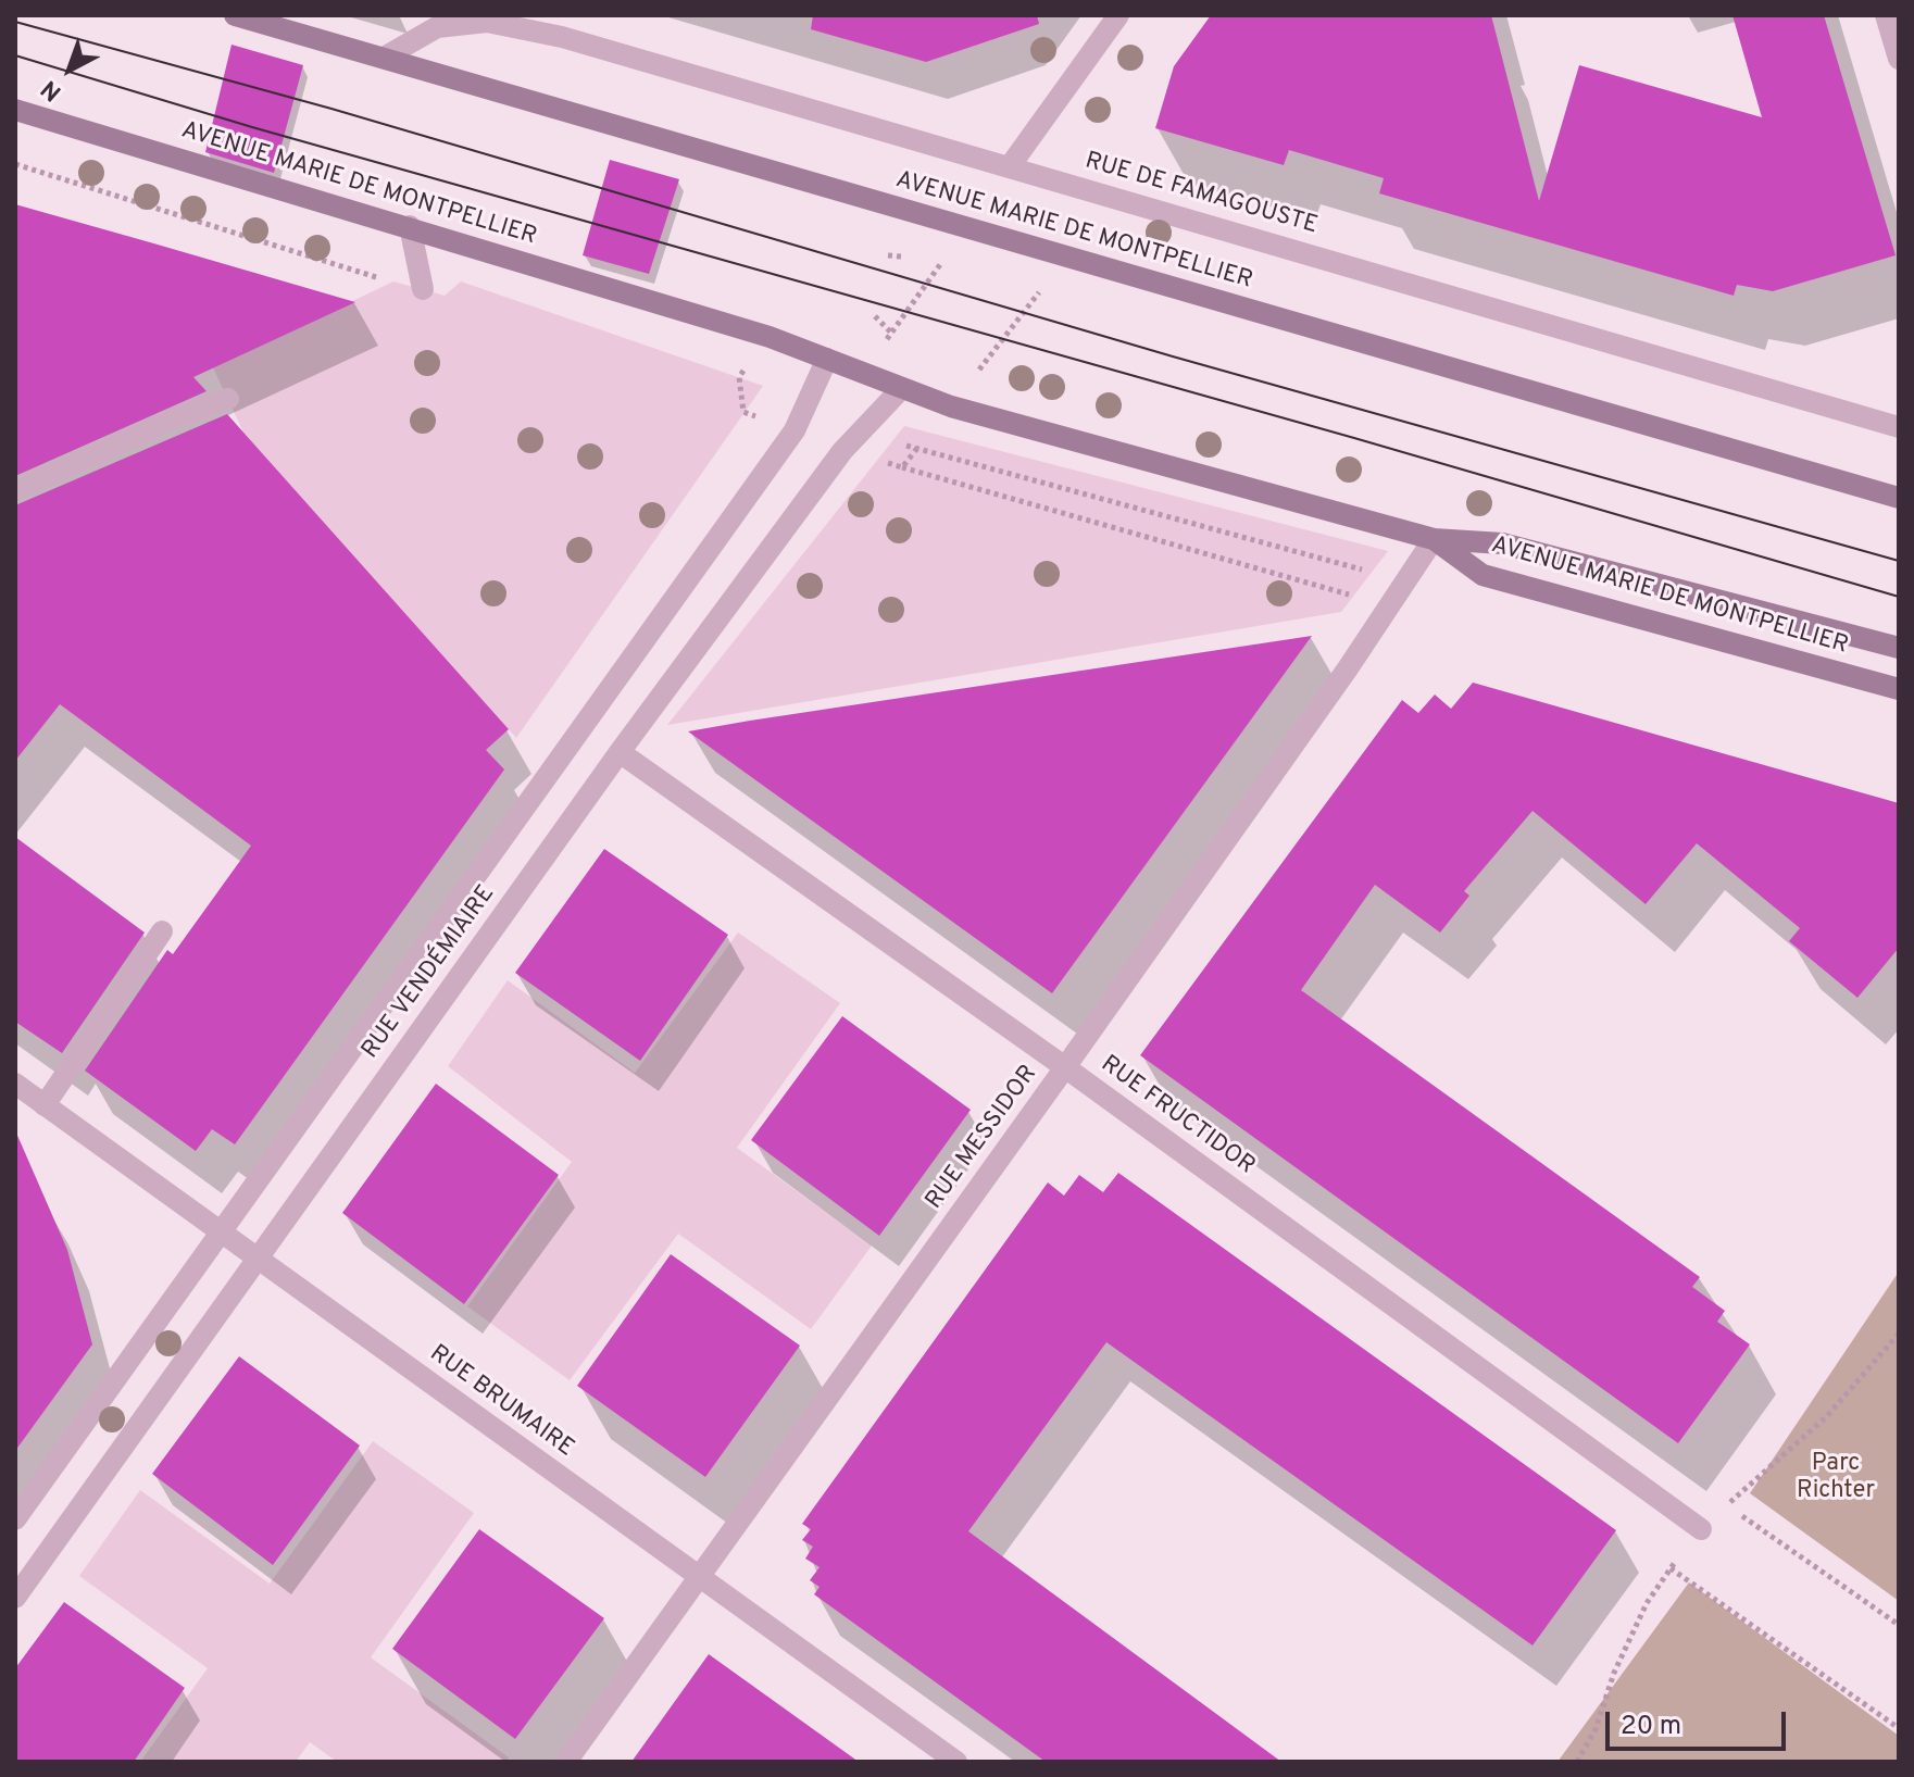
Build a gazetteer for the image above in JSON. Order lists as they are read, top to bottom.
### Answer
{
  "streets": {
    "main road": ["AVENUE MARIE DE MONTPELLIER"],
    "street": [
      "RUE DE FAMAGOUSTE",
      "RUE VENDÉMIAIRE",
      "RUE FRUCTIDOR",
      "RUE MESSIDOR",
      "RUE BRUMAIRE"
    ]
  },
  "crossings": [
    ["AVENUE MARIE DE MONTPELLIER", "RUE DE FAMAGOUSTE"],
    ["AVENUE MARIE DE MONTPELLIER", "RUE VENDÉMIAIRE"],
    ["AVENUE MARIE DE MONTPELLIER", "RUE MESSIDOR"],
    ["RUE VENDÉMIAIRE", "RUE FRUCTIDOR"],
    ["RUE VENDÉMIAIRE", "RUE BRUMAIRE"],
    ["RUE FRUCTIDOR", "RUE MESSIDOR"],
    ["RUE MESSIDOR", "RUE BRUMAIRE"]
  ],
  "parks": ["Parc Richter"],
  "scale_bar": "20 m",
  "north": "bottom left"
}
